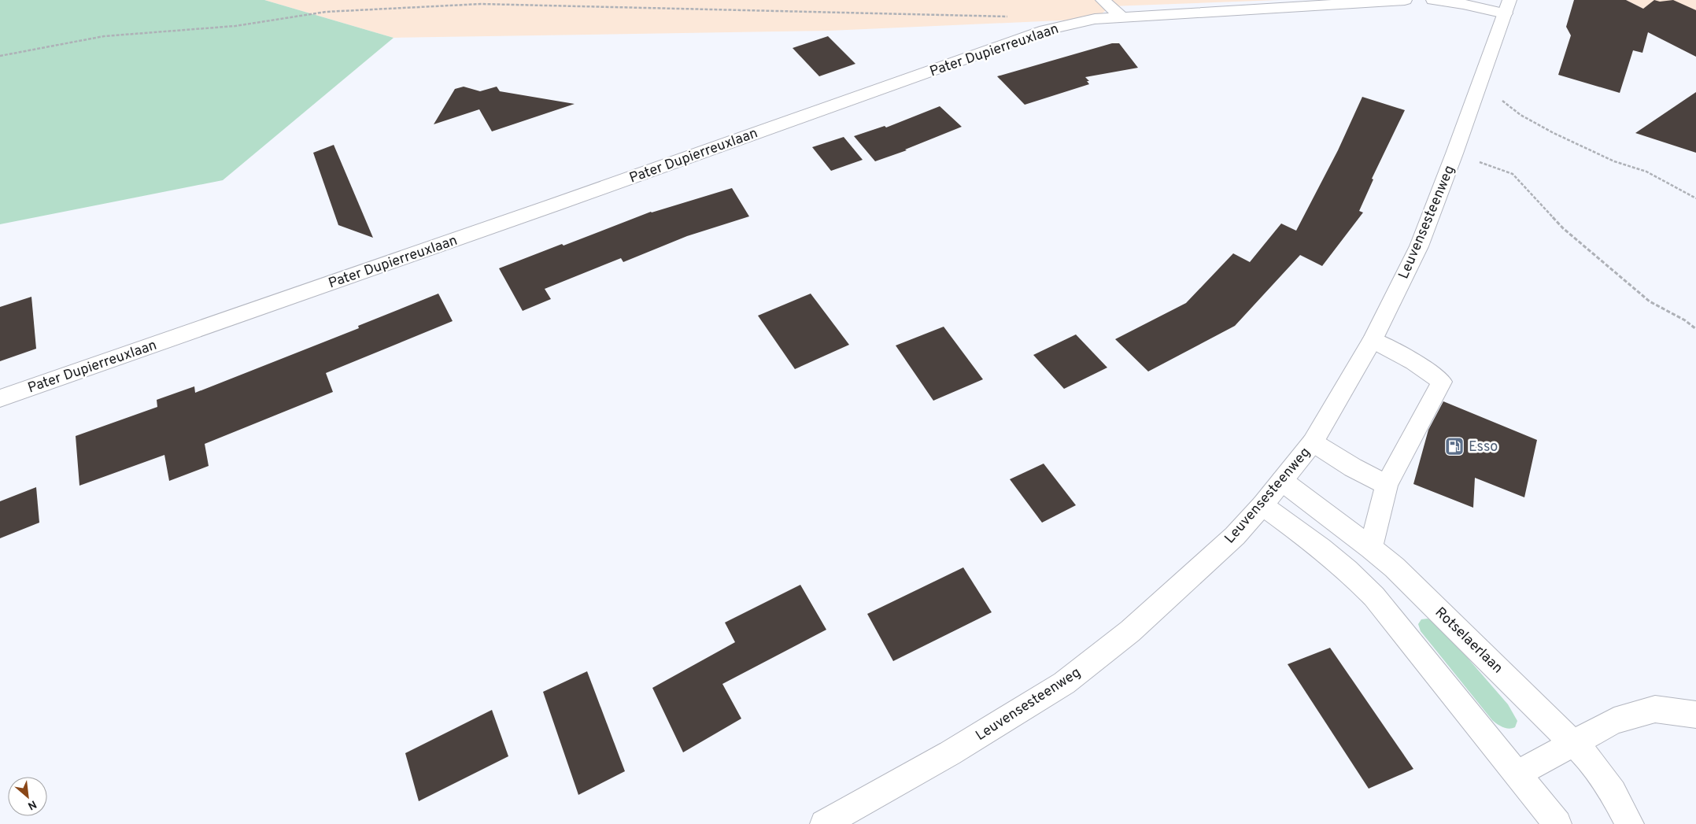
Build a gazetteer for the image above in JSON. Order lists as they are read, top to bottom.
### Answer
{
  "streets": {
    "street": ["Pater Dupierreuxlaan", "Leuvensesteenweg", "Rotselaerlaan"]
  },
  "crossings": [
    ["Leuvensesteenweg", "Rotselaerlaan"]
  ],
  "places": {
    "fuel station": ["Esso"]
  },
  "north": "bottom right"
}
